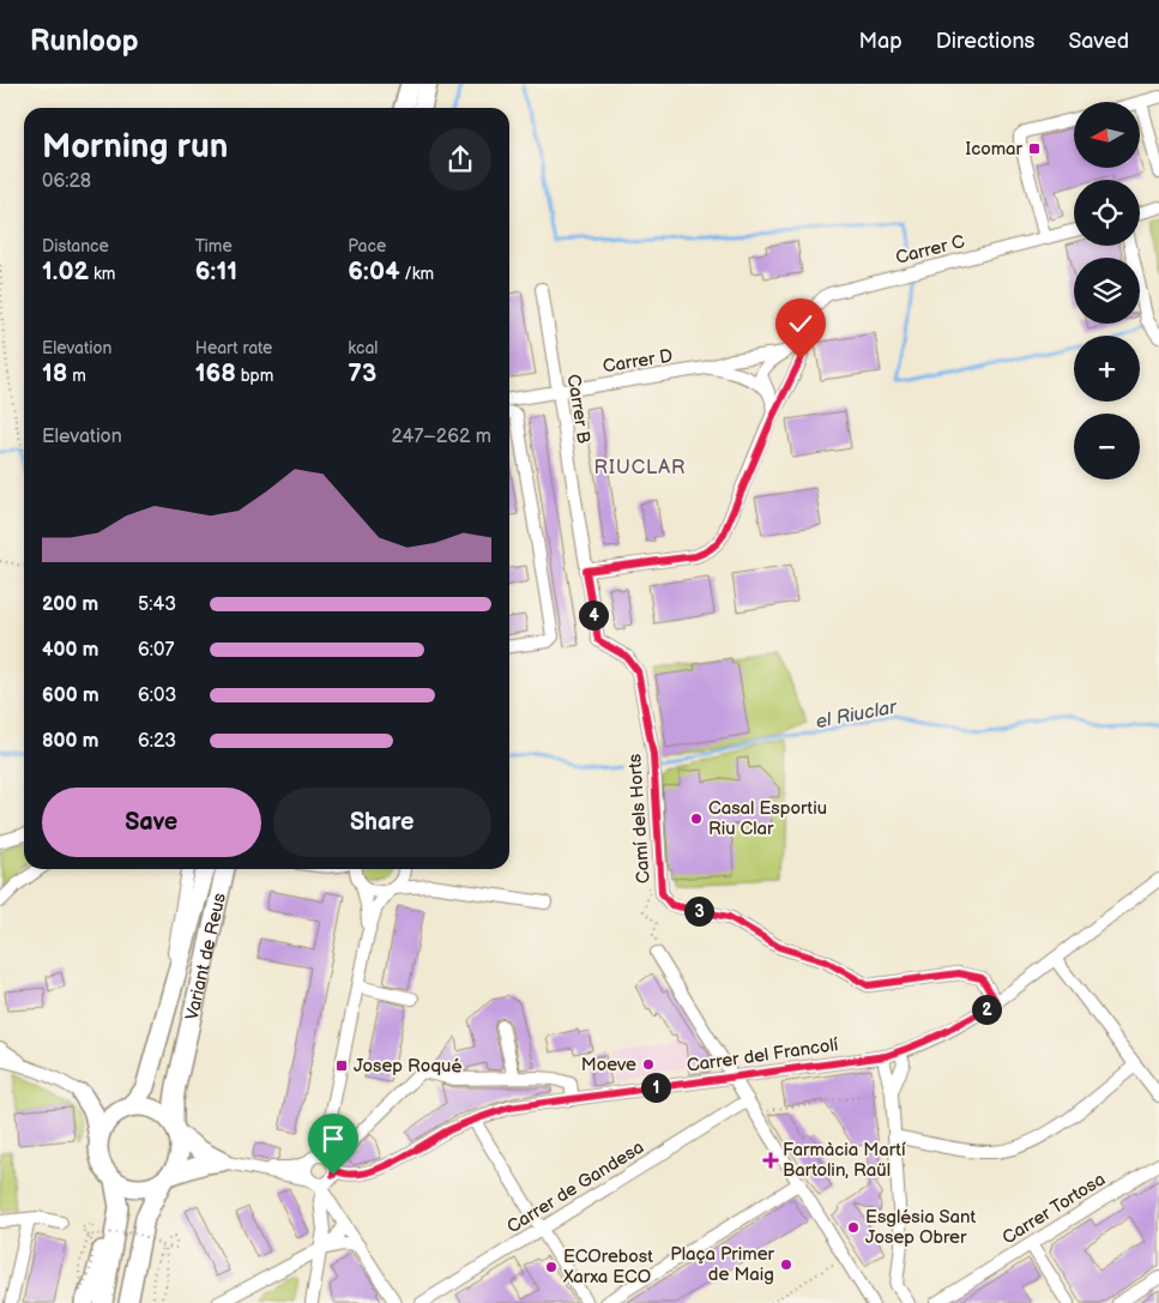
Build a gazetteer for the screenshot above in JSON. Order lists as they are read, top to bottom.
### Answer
{
  "streets": {
    "highway": ["Variant de Reus"],
    "street": [
      "Carrer C",
      "Carrer D",
      "Carrer B",
      "Camí dels Horts",
      "Carrer del Francolí",
      "Carrer de Gandesa",
      "Carrer Tortosa"
    ]
  },
  "crossings": [
    ["Carrer C", "Carrer D"],
    ["Carrer C", "Carrer B"],
    ["Carrer C", "Camí dels Horts"],
    ["Carrer D", "Carrer B"],
    ["Carrer B", "Camí dels Horts"],
    ["Camí dels Horts", "Carrer del Francolí"]
  ],
  "districts": ["RIUCLAR"],
  "water": ["el Riuclar"],
  "places": {
    "transit": ["Icomar", "Josep Roqué"],
    "other": [
      "Casal Esportiu Riu Clar",
      "Moeve",
      "Església Sant Josep Obrer",
      "Plaça Primer de Maig",
      "ECOrebost Xarxa ECO"
    ],
    "health": ["Farmàcia Martí Bartolin, Raül"]
  },
  "north": "left",
  "page": {
    "header": "Runloop",
    "nav": ["Map", "Directions", "Saved"],
    "map_buttons": ["+", "−"],
    "heading": ["Morning run", "06:28"],
    "stats": [
      ["Distance", "1.02 km"],
      ["Time", "6:11"],
      ["Pace", "6:04 /km"],
      ["Elevation", "18 m"],
      ["Heart rate", "168 bpm"],
      ["kcal", "73"]
    ],
    "chart": ["Elevation", "247–262 m"],
    "list": [
      {
        "name": "200 m",
        "note": "5:43"
      },
      {
        "name": "400 m",
        "note": "6:07"
      },
      {
        "name": "600 m",
        "note": "6:03"
      },
      {
        "name": "800 m",
        "note": "6:23"
      }
    ],
    "pins": [
      "4",
      "3",
      "2",
      "1"
    ],
    "buttons": ["Save", "Share"]
  }
}
